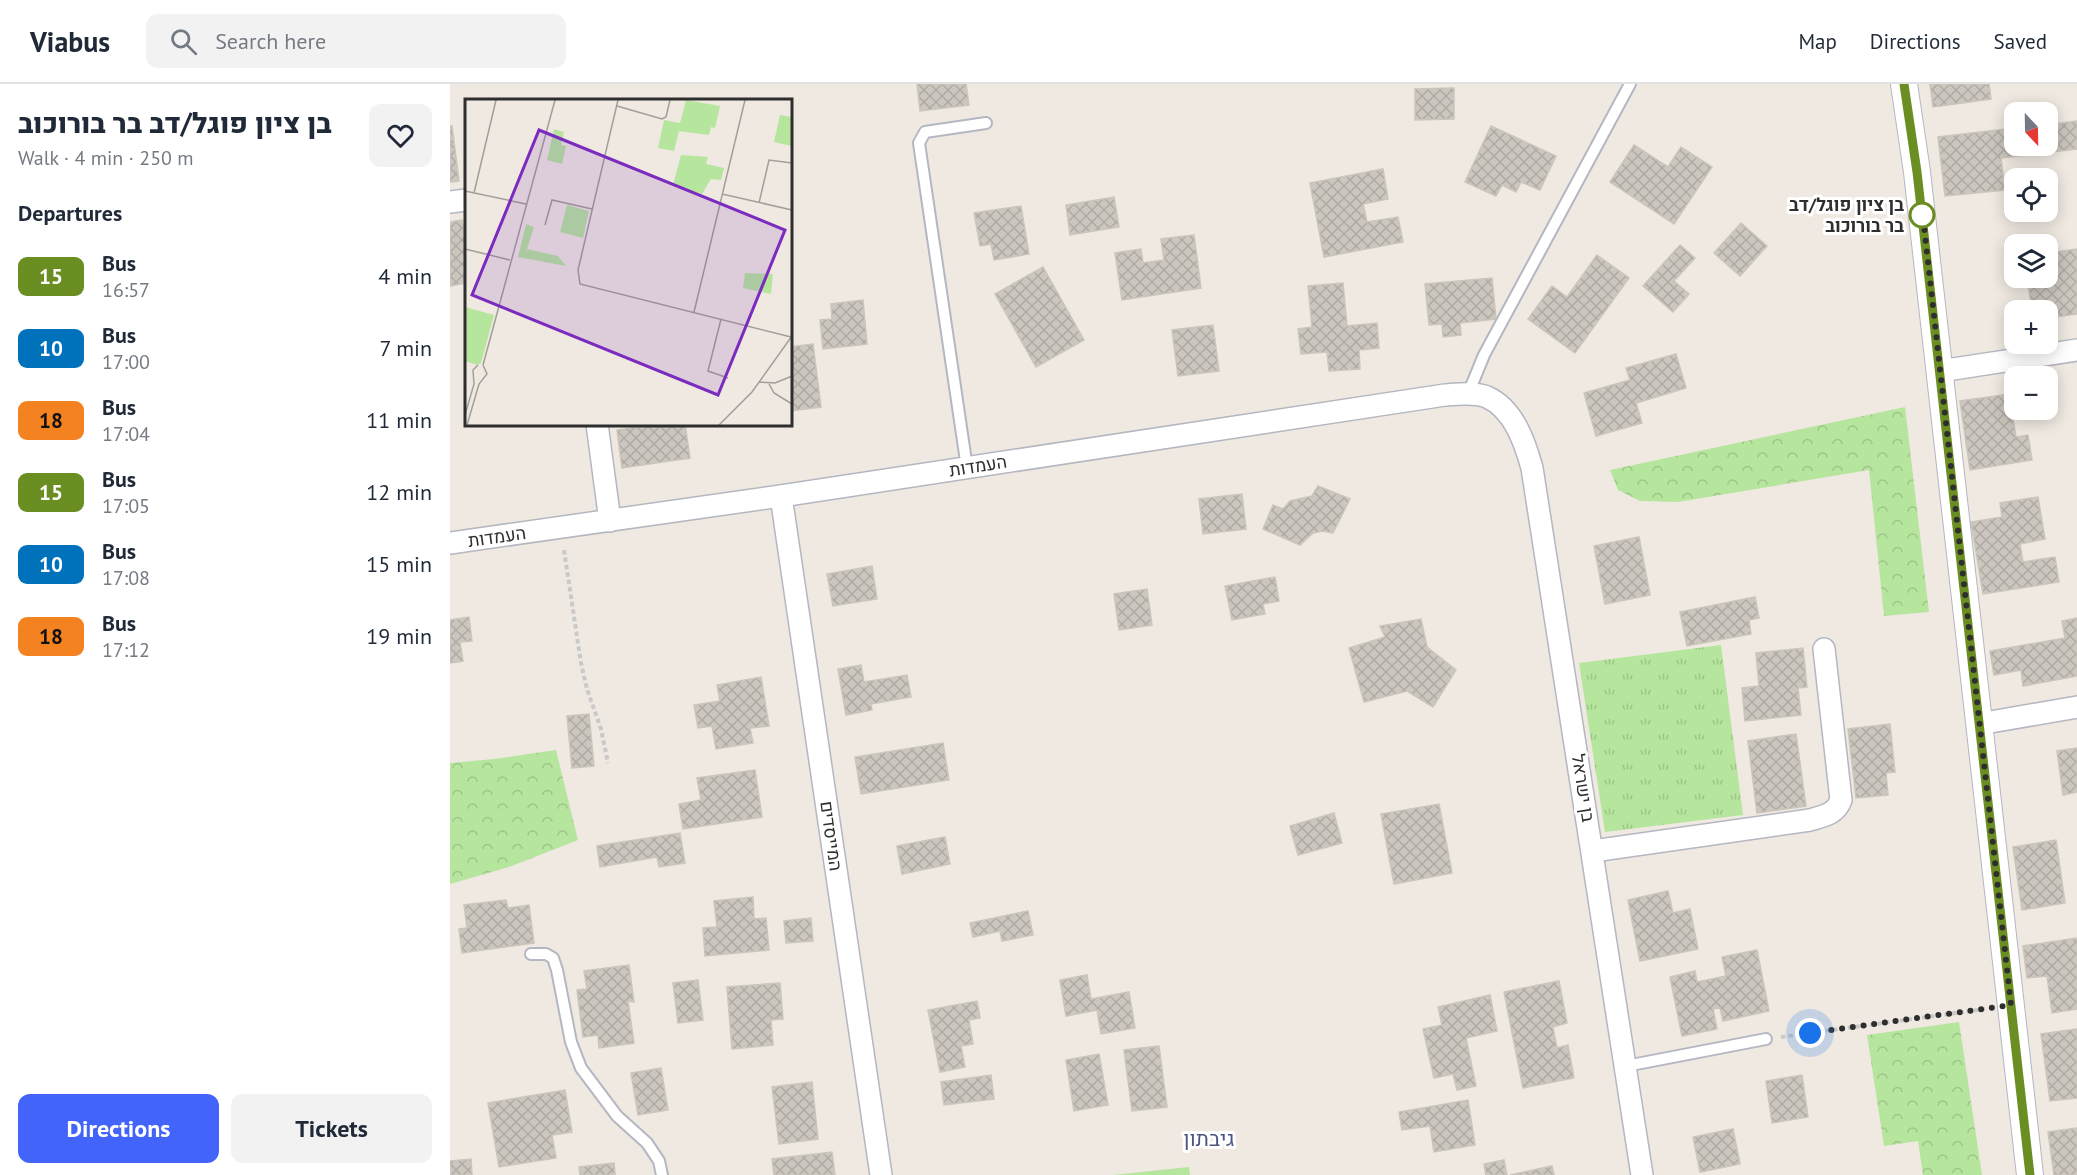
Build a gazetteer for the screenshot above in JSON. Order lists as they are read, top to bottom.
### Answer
{
  "streets": {
    "street": ["העמדות", "בן ישראל", "המייסדים"]
  },
  "crossings": [
    ["העמדות", "בן ישראל"],
    ["העמדות", "המייסדים"]
  ],
  "districts": ["גיבתון"],
  "places": ["בן ציון פוגל/דב בר בורוכוב"],
  "lines": ["bus line 15"],
  "north": "bottom",
  "page": {
    "header": "Viabus",
    "search": "Search here",
    "nav": ["Map", "Directions", "Saved"],
    "heading": [
      ["בן ציון פוגל/דב בר בורוכוב", "Walk · 4 min · 250 m"],
      "Departures"
    ],
    "map_buttons": ["+", "−"],
    "list": [
      {
        "mark": "15",
        "name": "Bus",
        "note": "16:57",
        "value": "4 min"
      },
      {
        "mark": "10",
        "name": "Bus",
        "note": "17:00",
        "value": "7 min"
      },
      {
        "mark": "18",
        "name": "Bus",
        "note": "17:04",
        "value": "11 min"
      },
      {
        "mark": "15",
        "name": "Bus",
        "note": "17:05",
        "value": "12 min"
      },
      {
        "mark": "10",
        "name": "Bus",
        "note": "17:08",
        "value": "15 min"
      },
      {
        "mark": "18",
        "name": "Bus",
        "note": "17:12",
        "value": "19 min"
      }
    ],
    "buttons": ["Directions", "Tickets"]
  }
}
